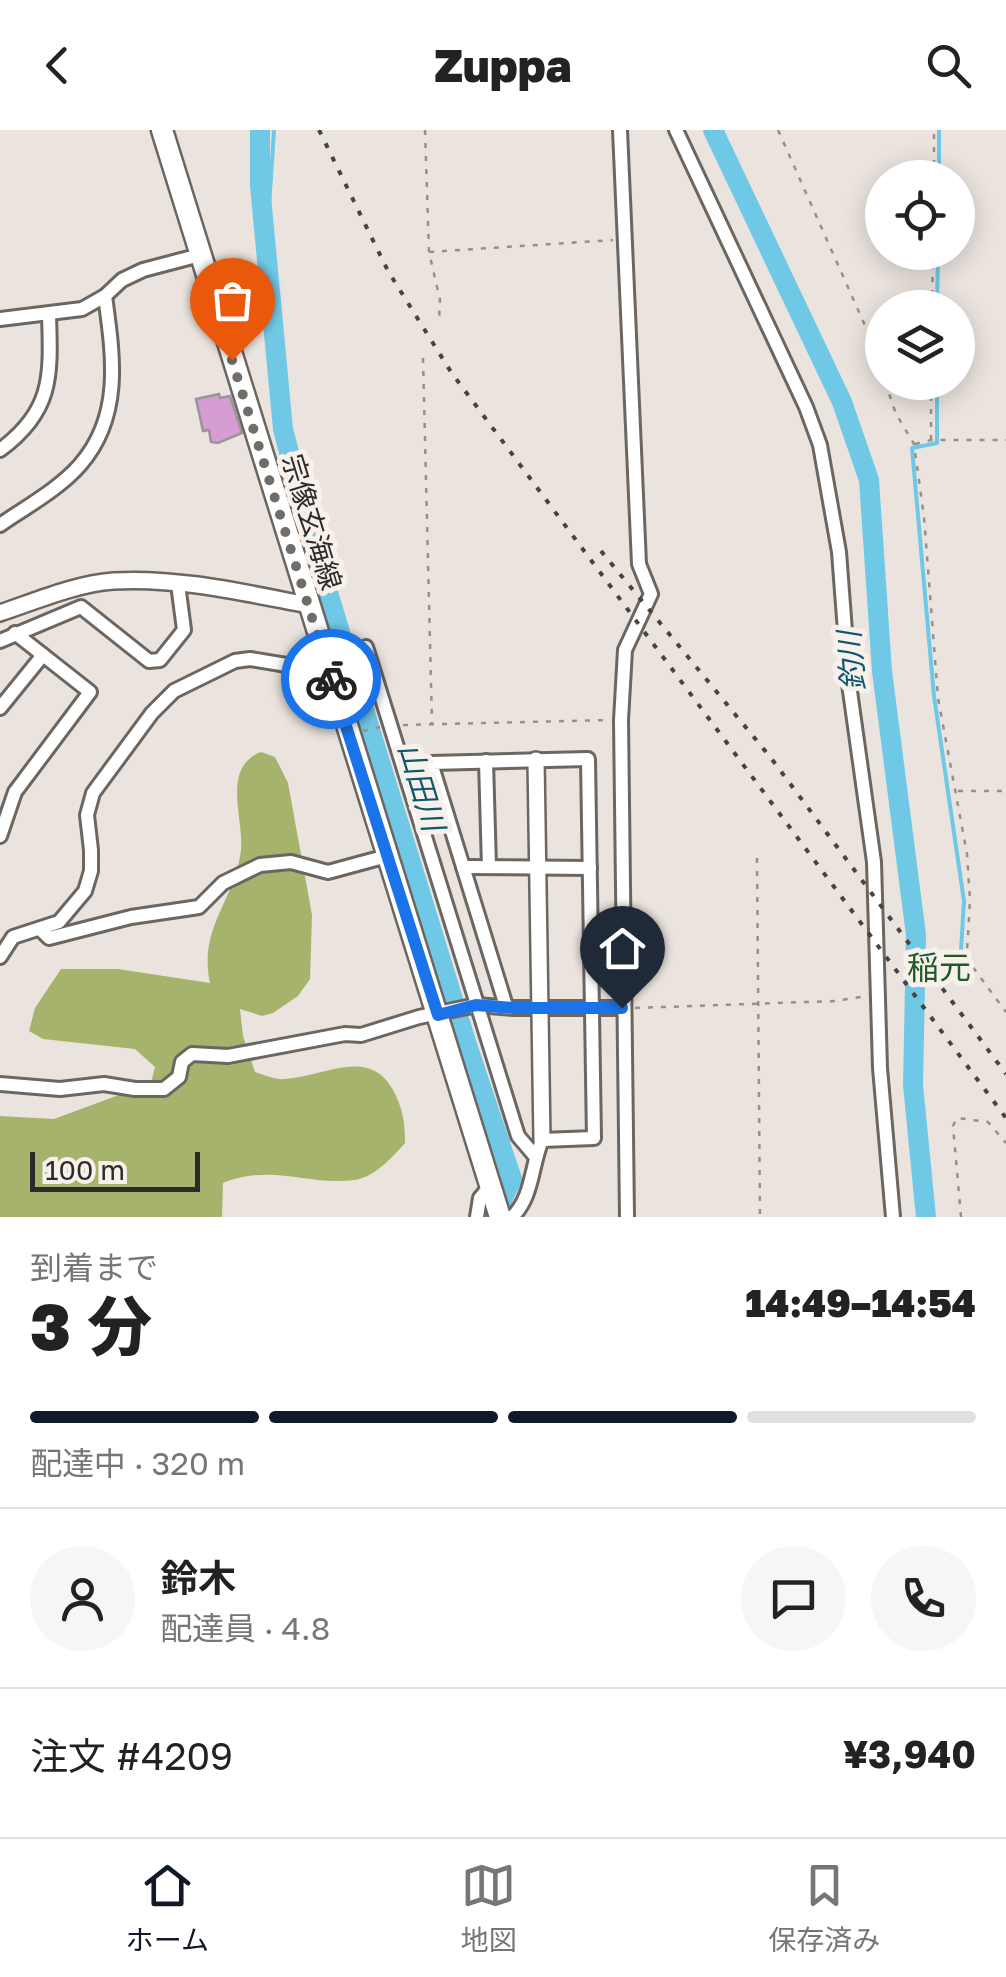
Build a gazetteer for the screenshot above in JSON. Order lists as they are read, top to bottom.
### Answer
{
  "streets": {
    "main road": ["宗像玄海線"]
  },
  "districts": ["稲元"],
  "water": ["釣川", "山田川"],
  "scale_bar": "100 m",
  "page": {
    "header": "Zuppa",
    "scale": "100 m",
    "heading": ["3 分", "到着まで", "14:49–14:54"],
    "panel": [
      "鈴木",
      "配達員 · 4.8",
      "注文 #4209",
      "¥3,940"
    ],
    "bar": "配達中 · 320 m",
    "tabs": ["ホーム", "地図", "保存済み"]
  }
}
